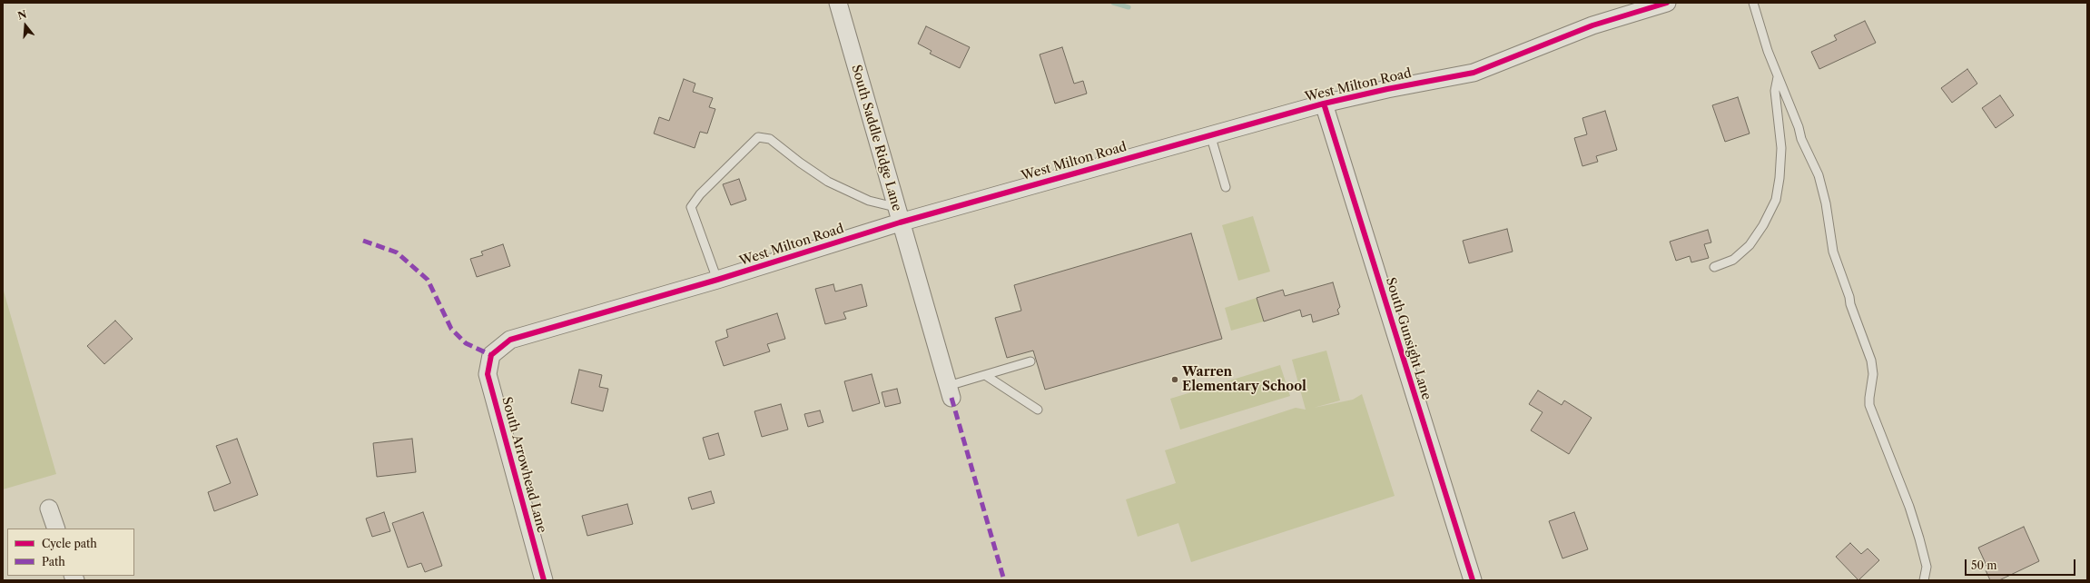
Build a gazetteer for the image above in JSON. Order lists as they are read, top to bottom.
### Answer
{
  "streets": {
    "street": [
      "West Milton Road",
      "South Saddle Ridge Lane",
      "South Gunsight Lane",
      "South Arrowhead Lane"
    ]
  },
  "crossings": [
    ["West Milton Road", "South Saddle Ridge Lane"],
    ["West Milton Road", "South Gunsight Lane"],
    ["West Milton Road", "South Arrowhead Lane"]
  ],
  "places": ["Warren Elementary School"],
  "legend": ["Cycle path", "Path"],
  "scale_bar": "50 m",
  "north": "top"
}
